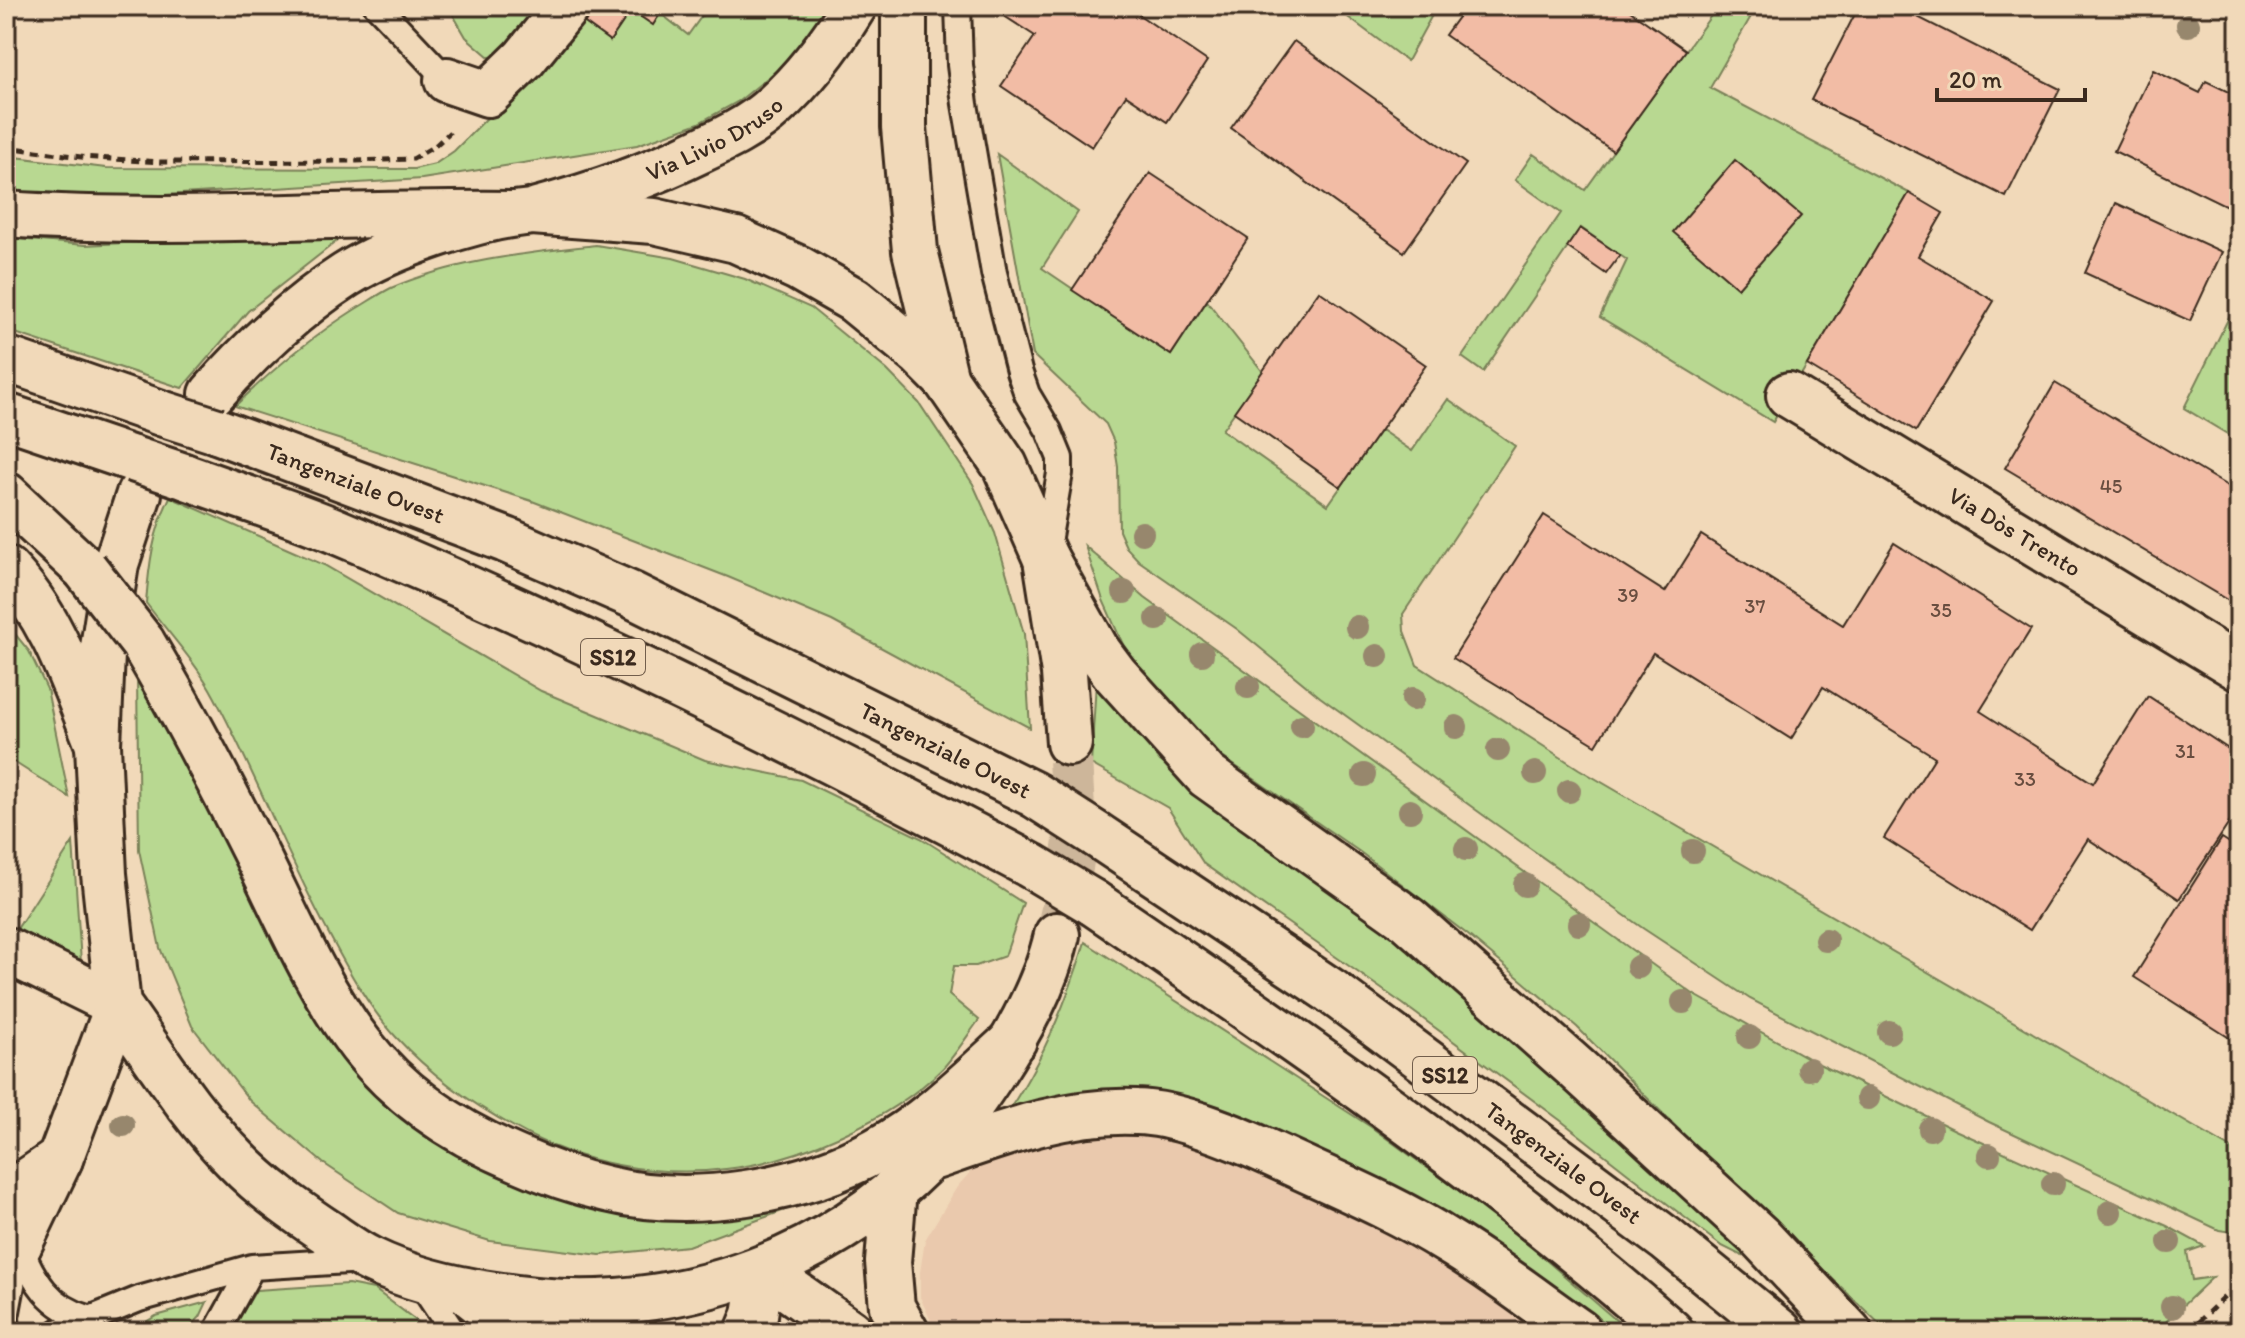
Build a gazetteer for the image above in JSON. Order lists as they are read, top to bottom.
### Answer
{
  "streets": {
    "main road": [
      "Via Livio Druso",
      "Tangenziale Ovest",
      "Via Dòs Trento",
      "SS12"
    ]
  },
  "house_numbers": [
    "45",
    "39",
    "37",
    "35",
    "31",
    "33"
  ],
  "scale_bar": "20 m"
}
